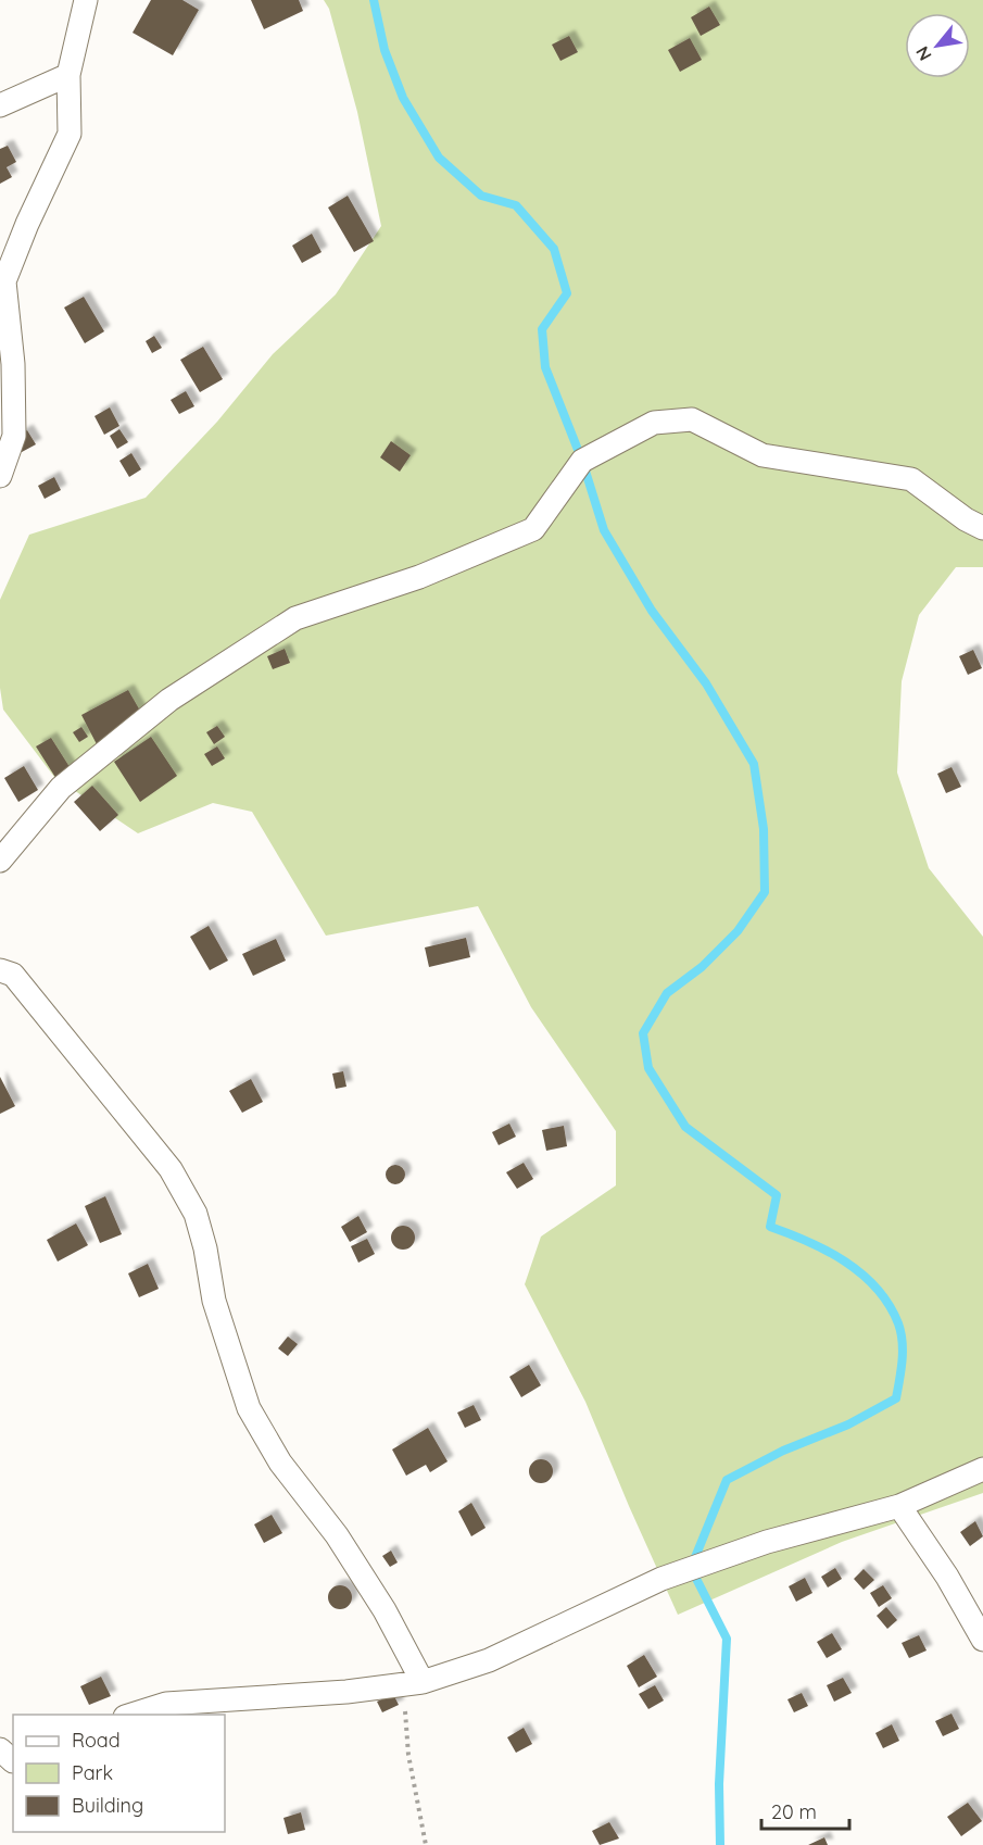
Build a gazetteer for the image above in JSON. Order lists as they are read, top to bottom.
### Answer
{
  "legend": ["Road", "Park", "Building"],
  "scale_bar": "20 m",
  "north": "bottom left"
}
